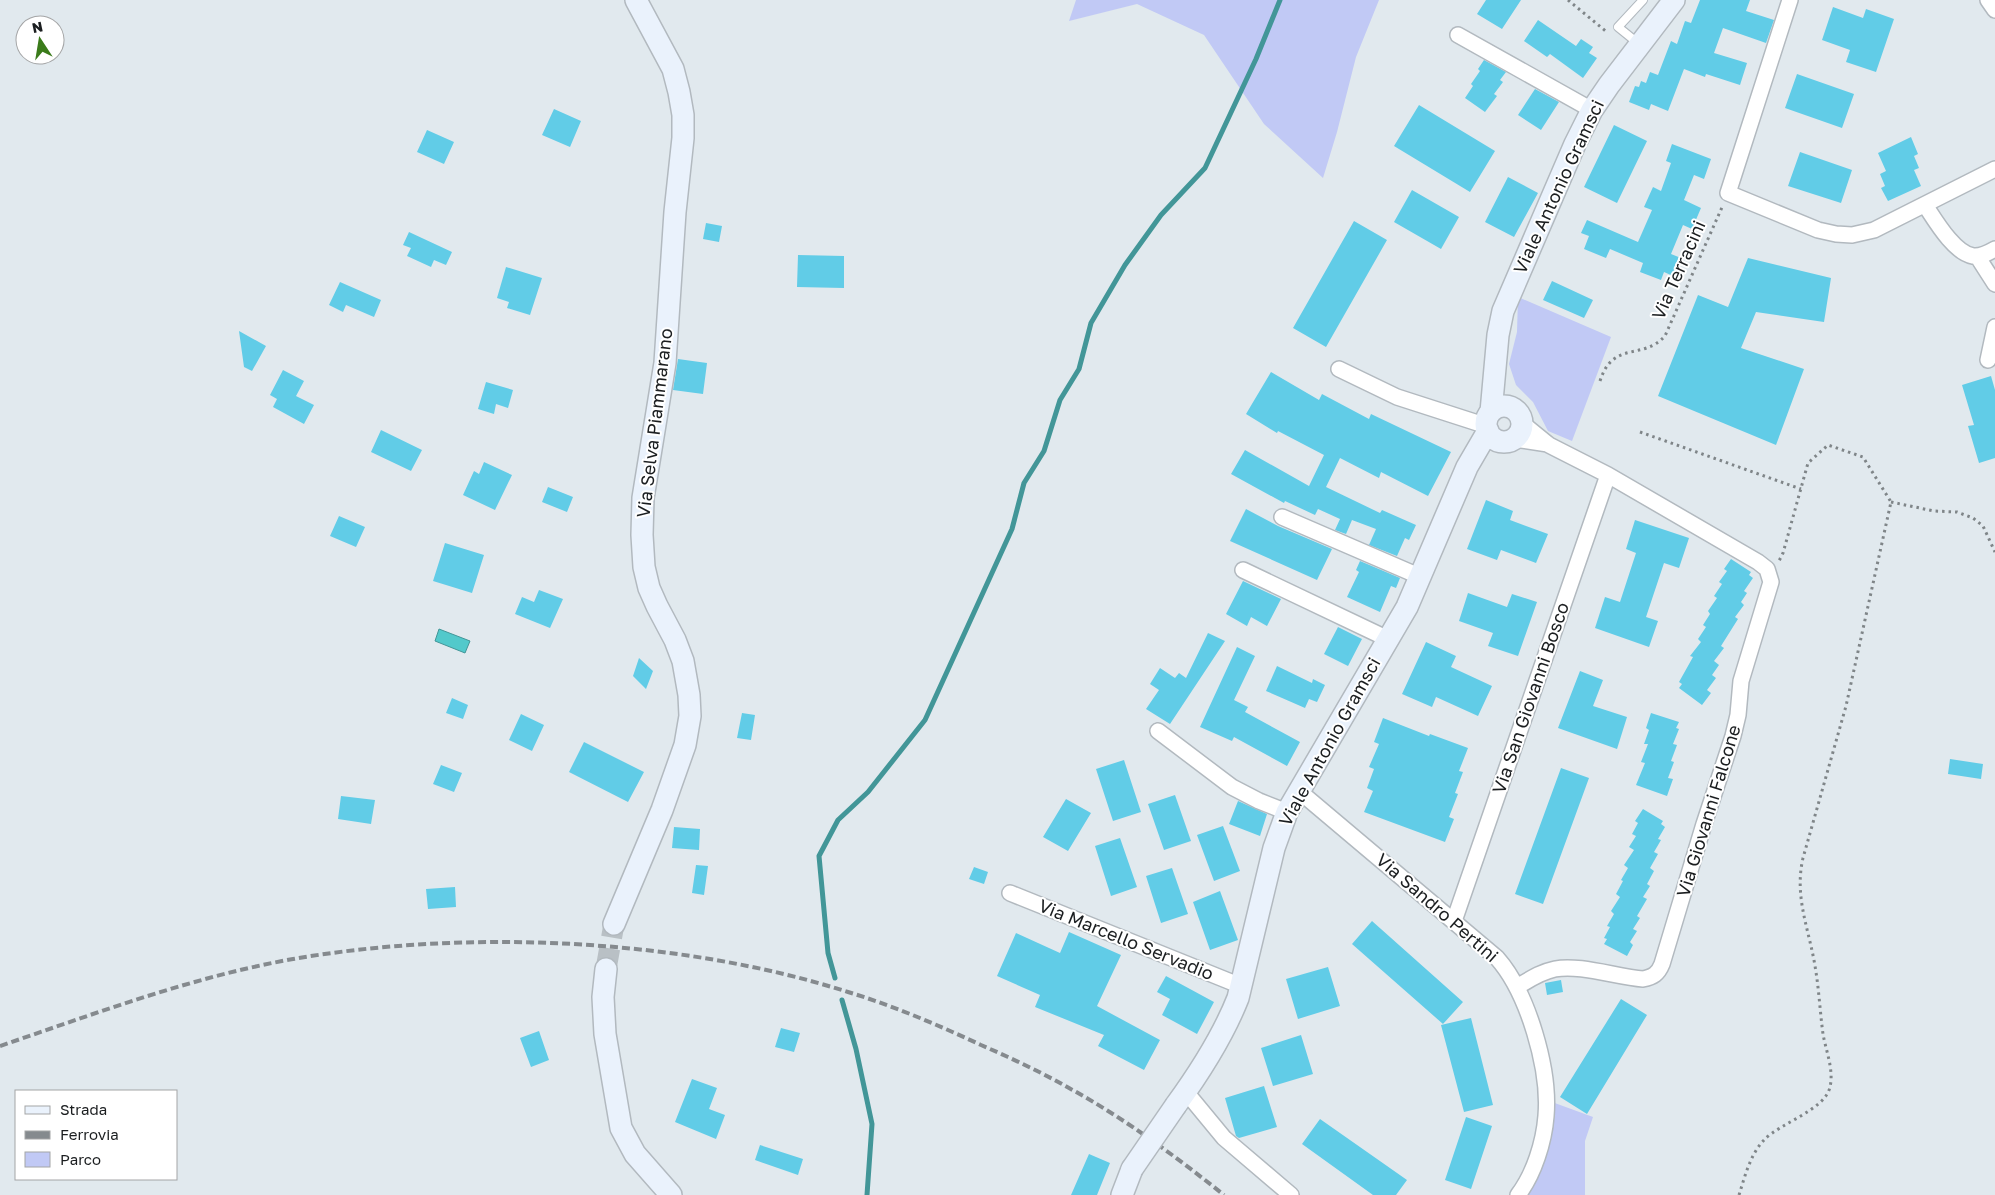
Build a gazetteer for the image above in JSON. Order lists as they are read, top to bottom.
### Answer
{
  "streets": {
    "street": [
      "Viale Antonio Gramsci",
      "Via Selva Piammarano",
      "Via San Giovanni Bosco",
      "Via Giovanni Falcone",
      "Via Sandro Pertini",
      "Via Marcello Servadio"
    ],
    "path": ["Via Terracini"]
  },
  "crossings": [
    ["Viale Antonio Gramsci", "Via Sandro Pertini"],
    ["Viale Antonio Gramsci", "Via Marcello Servadio"],
    ["Via San Giovanni Bosco", "Via Sandro Pertini"],
    ["Via Giovanni Falcone", "Via Sandro Pertini"]
  ],
  "legend": ["Strada", "Ferrovia", "Parco"],
  "north": "top"
}
